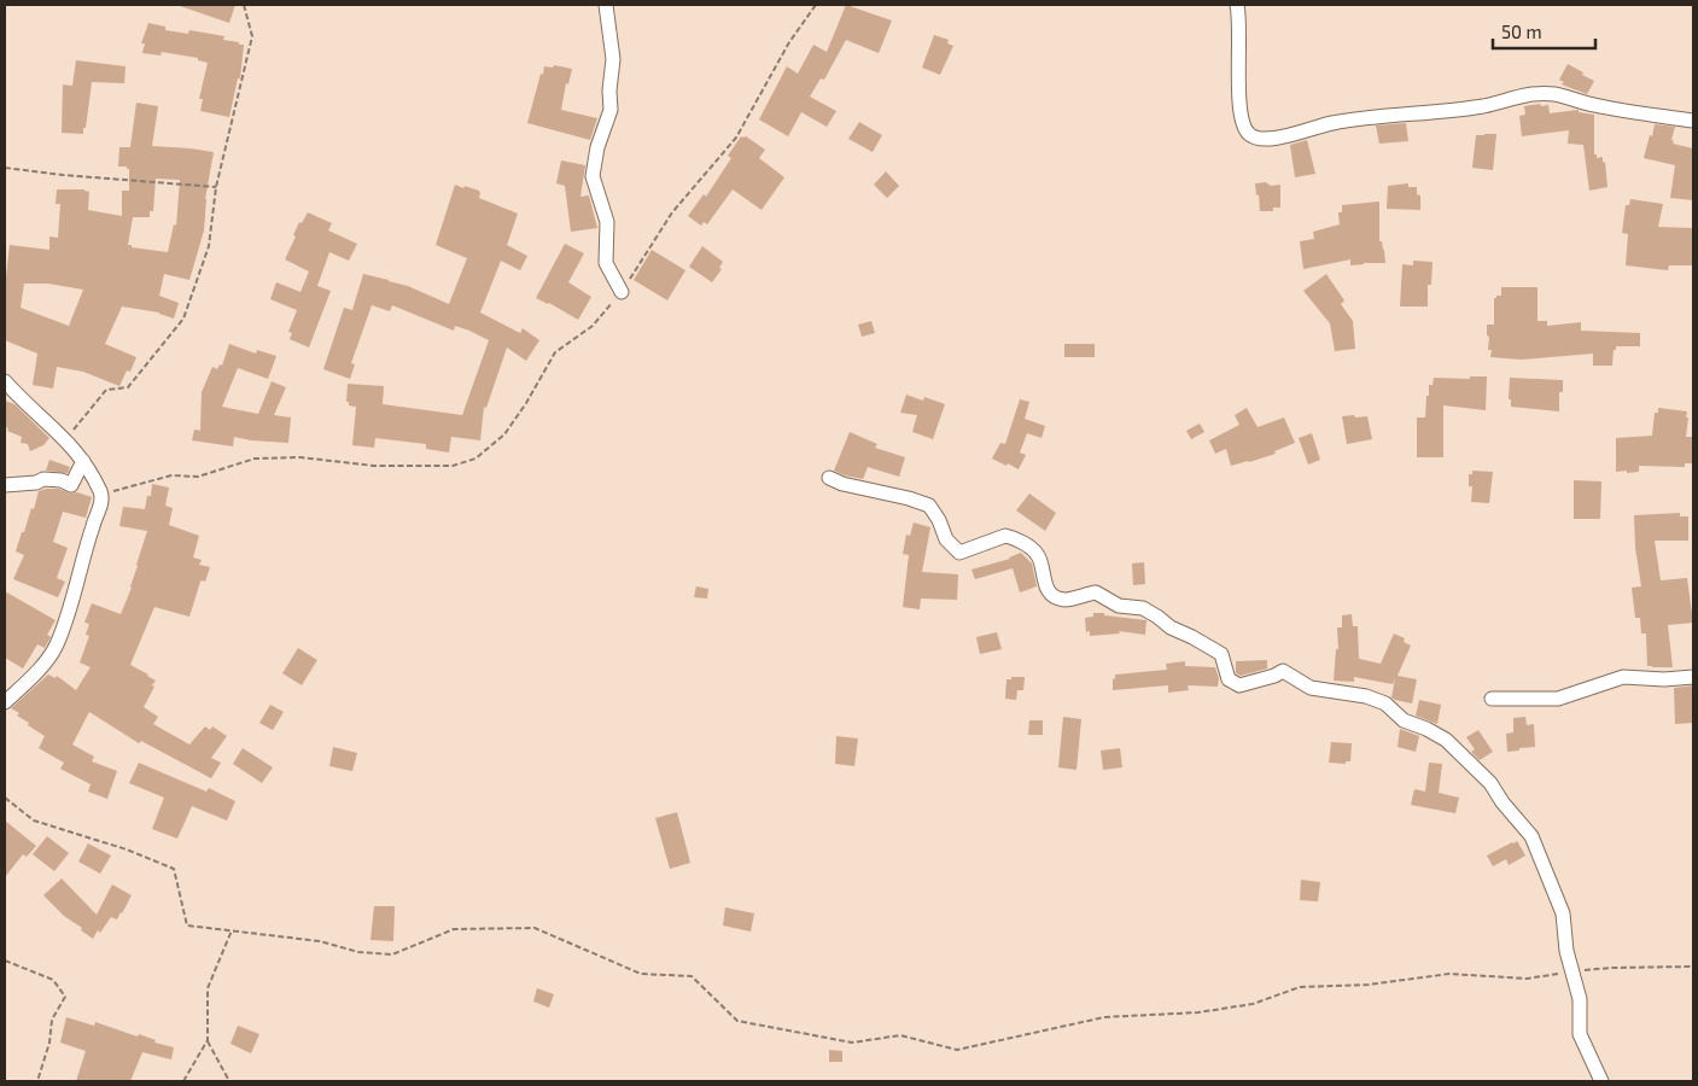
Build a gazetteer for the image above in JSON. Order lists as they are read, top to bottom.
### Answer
{
  "scale_bar": "50 m"
}
